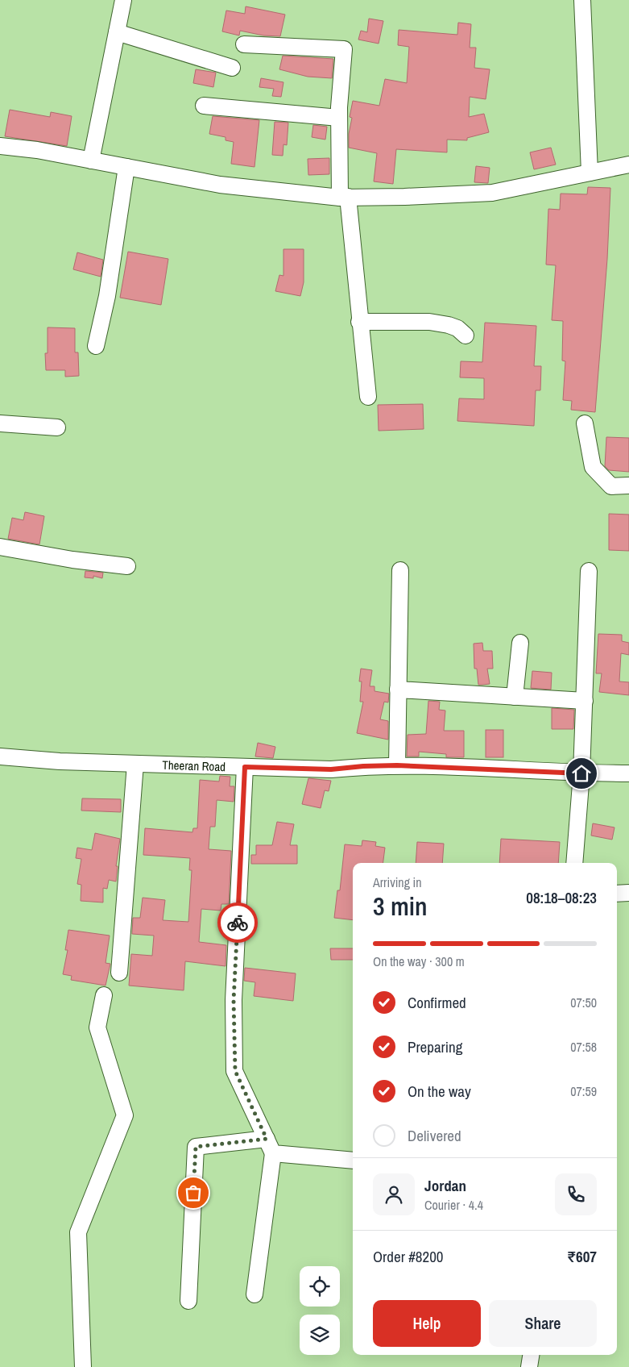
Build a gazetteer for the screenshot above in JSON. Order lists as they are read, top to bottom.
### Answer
{
  "streets": {
    "street": ["Theeran Road"]
  },
  "page": {
    "heading": ["3 min", "Arriving in", "08:18–08:23"],
    "panel": [
      "Jordan",
      "Courier · 4.4",
      "Order #8200",
      "₹607"
    ],
    "bar": "On the way · 300 m",
    "list": [
      ["Confirmed", "07:50"],
      ["Preparing", "07:58"],
      ["On the way", "07:59"],
      "Delivered"
    ],
    "buttons": ["Help", "Share"]
  }
}
